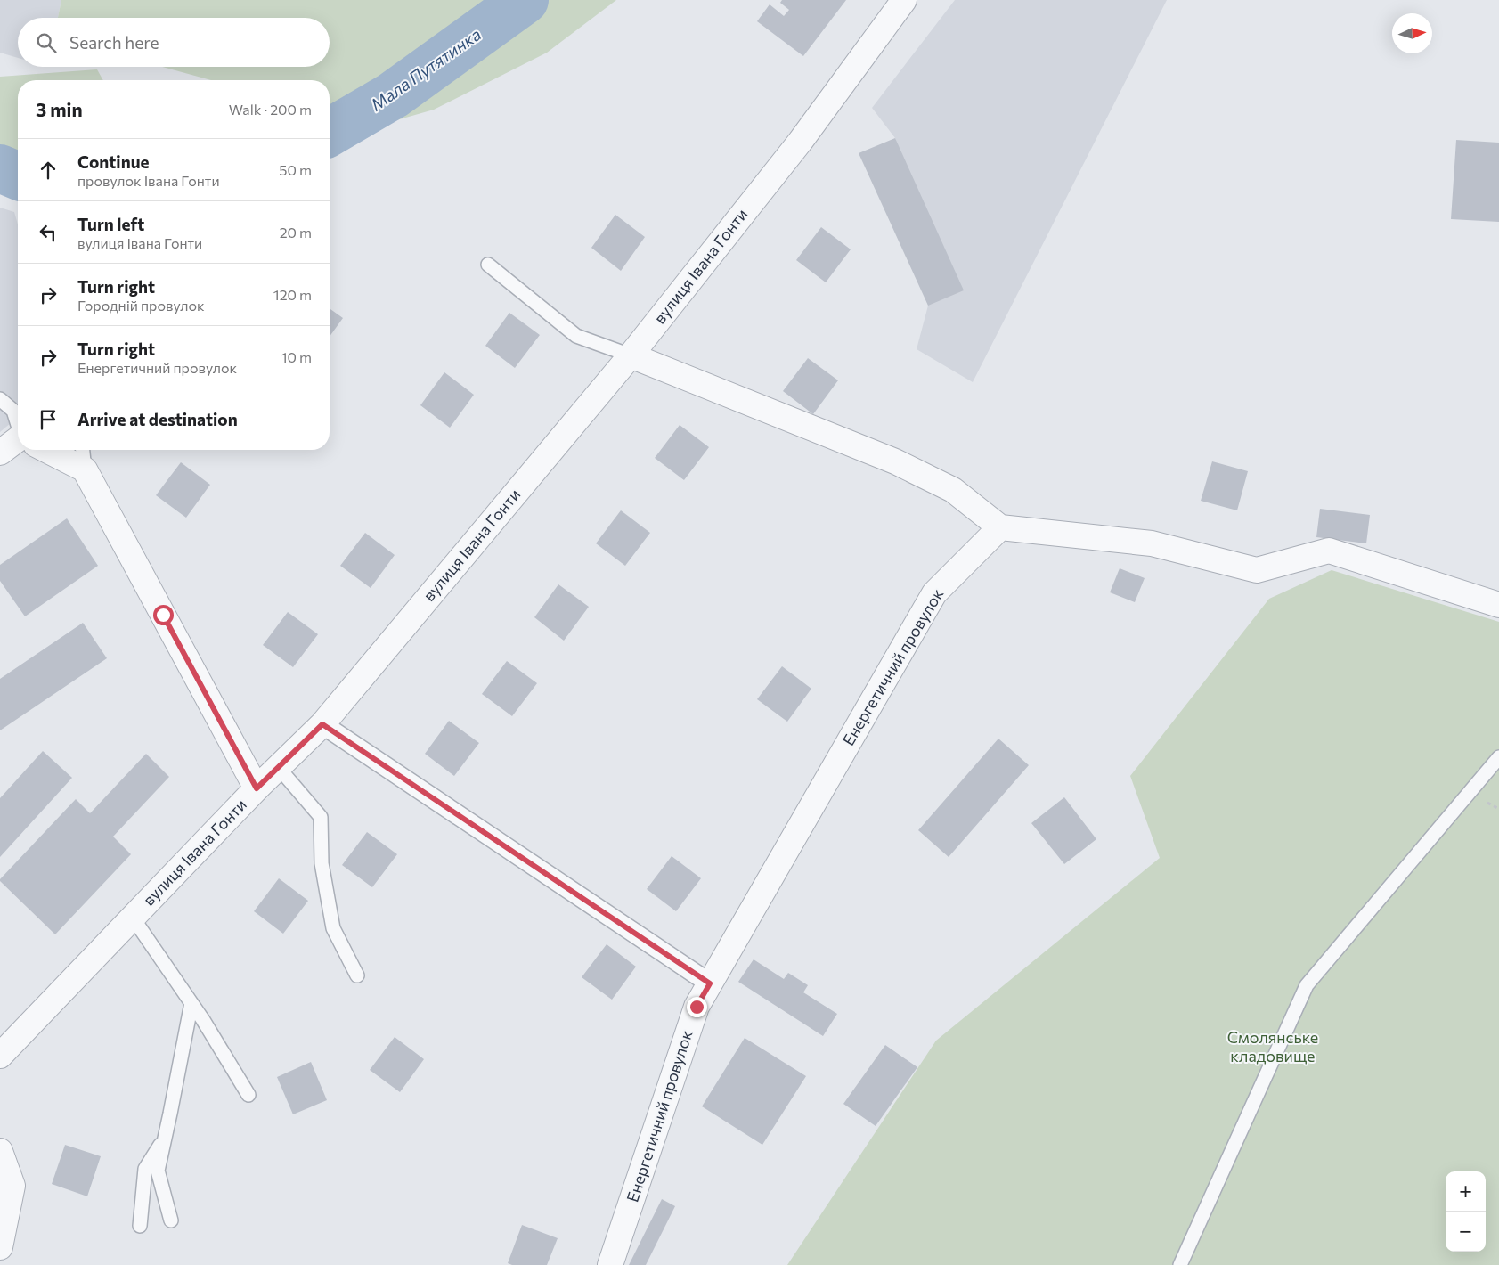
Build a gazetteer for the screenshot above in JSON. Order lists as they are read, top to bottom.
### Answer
{
  "streets": {
    "street": ["вулиця Івана Гонти", "Енергетичний провулок"]
  },
  "water": ["Мала Путятинка"],
  "parks": ["Смолянське кладовище"],
  "north": "right",
  "page": {
    "search": "Search here",
    "heading": ["3 min", "Walk · 200 m"],
    "list": [
      ["Continue", "провулок Івана Гонти", "50 m"],
      ["Turn left", "вулиця Івана Гонти", "20 m"],
      ["Turn right", "Городній провулок", "120 m"],
      ["Turn right", "Енергетичний провулок", "10 m"],
      "Arrive at destination"
    ],
    "map_buttons": ["+", "−"]
  }
}
